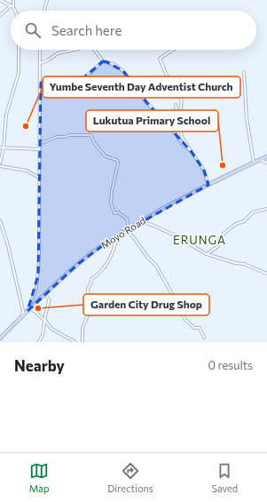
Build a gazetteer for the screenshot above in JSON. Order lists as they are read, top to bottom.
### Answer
{
  "streets": {
    "main road": ["Moyo Road"]
  },
  "districts": ["ERUNGA"],
  "places": ["Yumbe Seventh Day Adventist Church", "Lukutua Primary School", "Garden City Drug Shop"],
  "page": {
    "search": "Search here",
    "heading": ["Nearby", "0 results"],
    "nav": ["Map", "Directions", "Saved"]
  }
}
